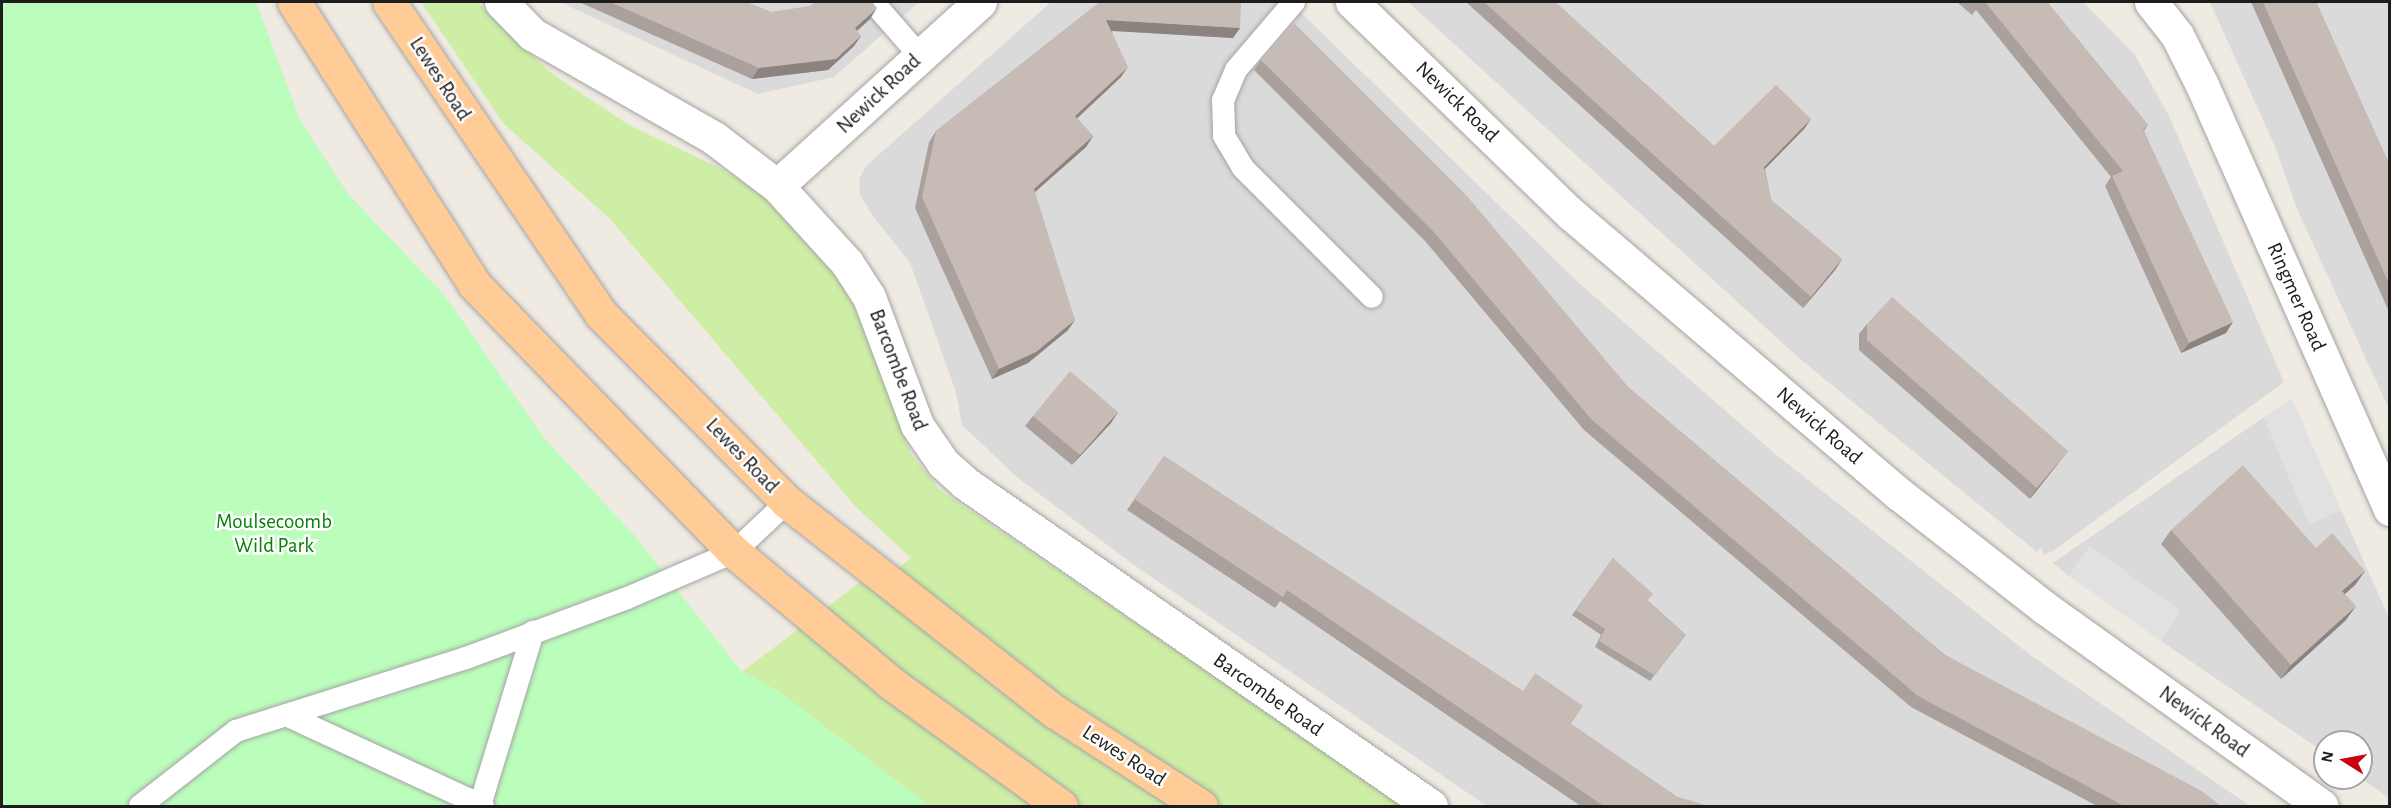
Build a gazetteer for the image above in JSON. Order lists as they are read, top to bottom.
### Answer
{
  "streets": {
    "main road": ["Lewes Road"],
    "street": ["Newick Road", "Ringmer Road", "Barcombe Road"]
  },
  "crossings": [
    ["Newick Road", "Barcombe Road"]
  ],
  "parks": ["Moulsecoomb Wild Park"],
  "north": "left"
}
